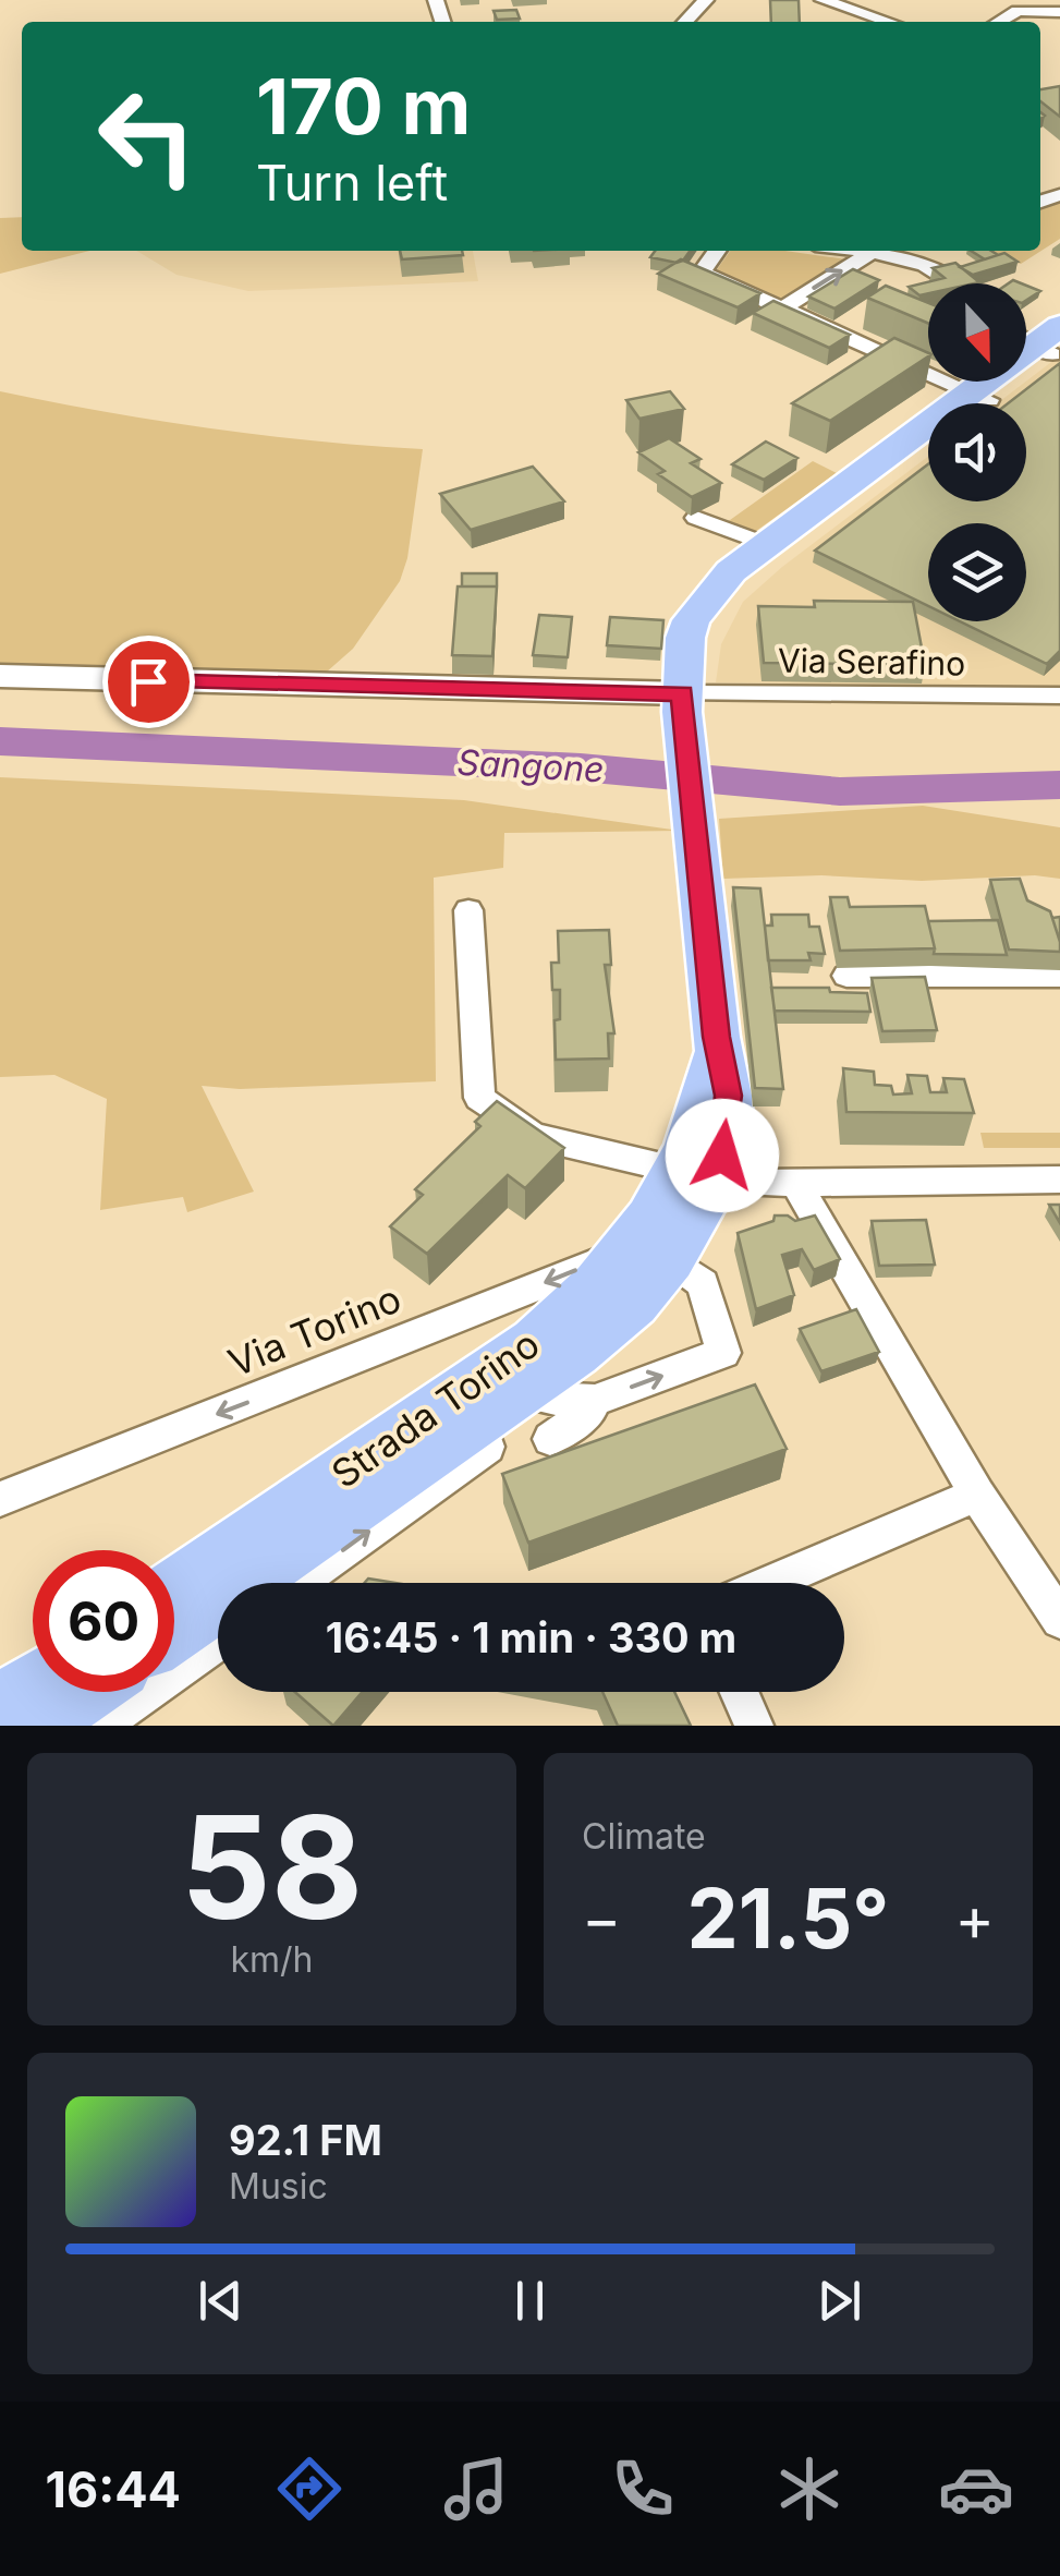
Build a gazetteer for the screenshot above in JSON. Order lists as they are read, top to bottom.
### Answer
{
  "streets": {
    "main road": ["Strada Torino"],
    "street": ["Via Serafino", "Via Torino"]
  },
  "crossings": [
    ["Via Serafino", "Strada Torino"],
    ["Via Torino", "Strada Torino"]
  ],
  "one_way": ["Via Torino"],
  "water": ["Sangone"],
  "north": "bottom",
  "page": {
    "turn": ["170 m", "Turn left"],
    "limit": "60",
    "trip": "16:45 · 1 min · 330 m",
    "tile": [
      ["58", "km/h"],
      "Climate"
    ],
    "heat": ["−", "21.5°", "+"],
    "song": ["92.1 FM", "Music"],
    "tabs": "16:44"
  }
}
